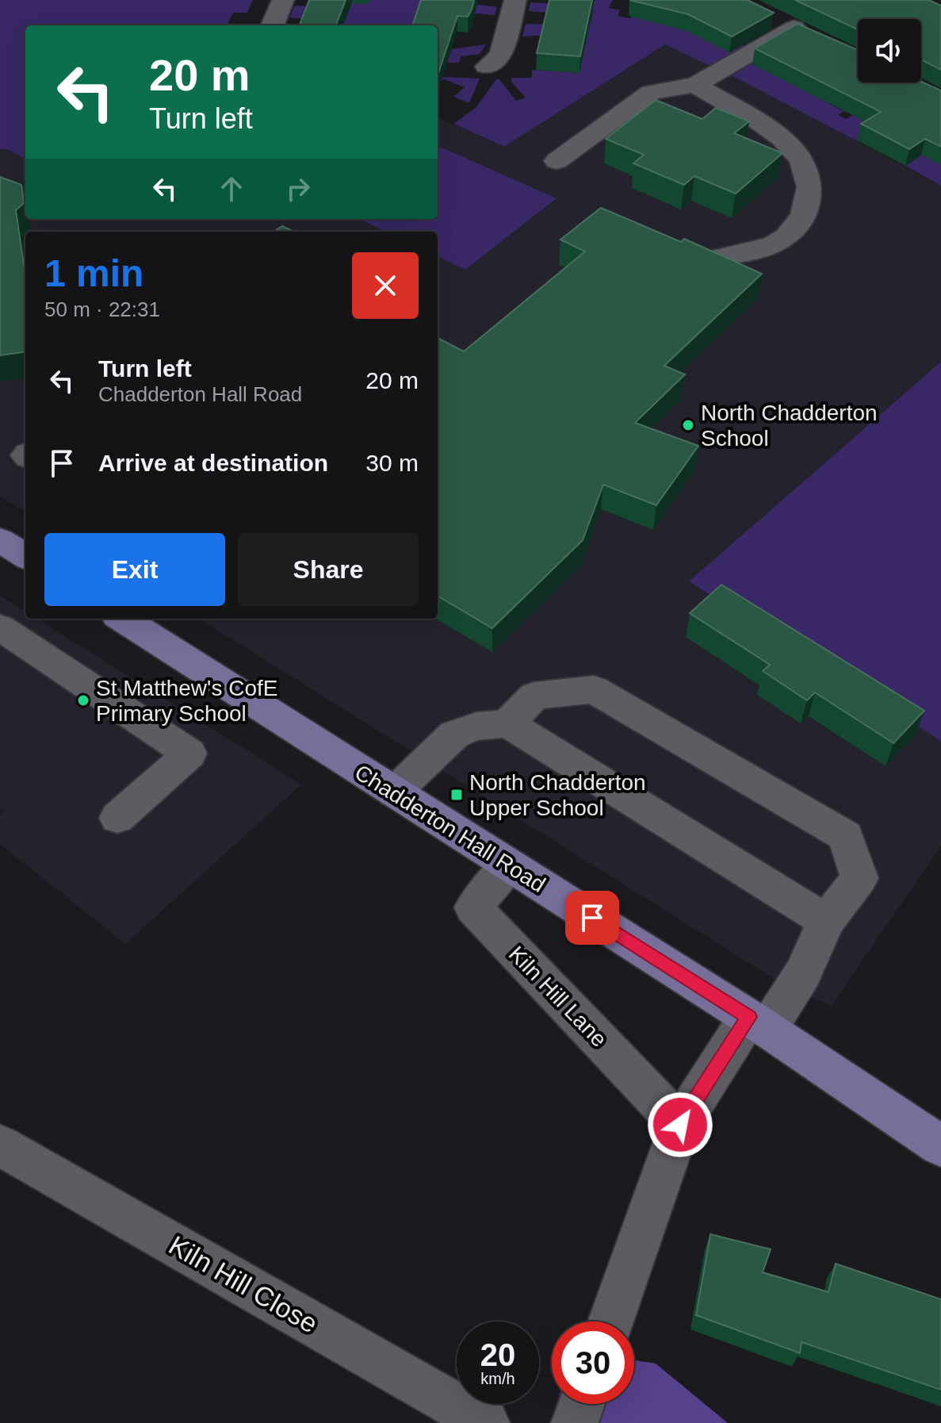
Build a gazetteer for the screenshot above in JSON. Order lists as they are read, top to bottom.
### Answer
{
  "streets": {
    "main road": ["Chadderton Hall Road"],
    "street": ["Kiln Hill Lane", "Kiln Hill Close"]
  },
  "crossings": [
    ["Chadderton Hall Road", "Kiln Hill Lane"]
  ],
  "places": {
    "other": ["North Chadderton School", "St Matthew's CofE Primary School"],
    "transit": ["North Chadderton Upper School"]
  },
  "page": {
    "turn": ["20 m", "Turn left"],
    "heading": ["1 min", "50 m · 22:31"],
    "list": [
      {
        "name": "Turn left",
        "note": "Chadderton Hall Road",
        "value": "20 m"
      },
      {
        "name": "Arrive at destination",
        "value": "30 m"
      }
    ],
    "buttons": ["Exit", "Share"],
    "speed": "20 km/h",
    "limit": "30"
  }
}
